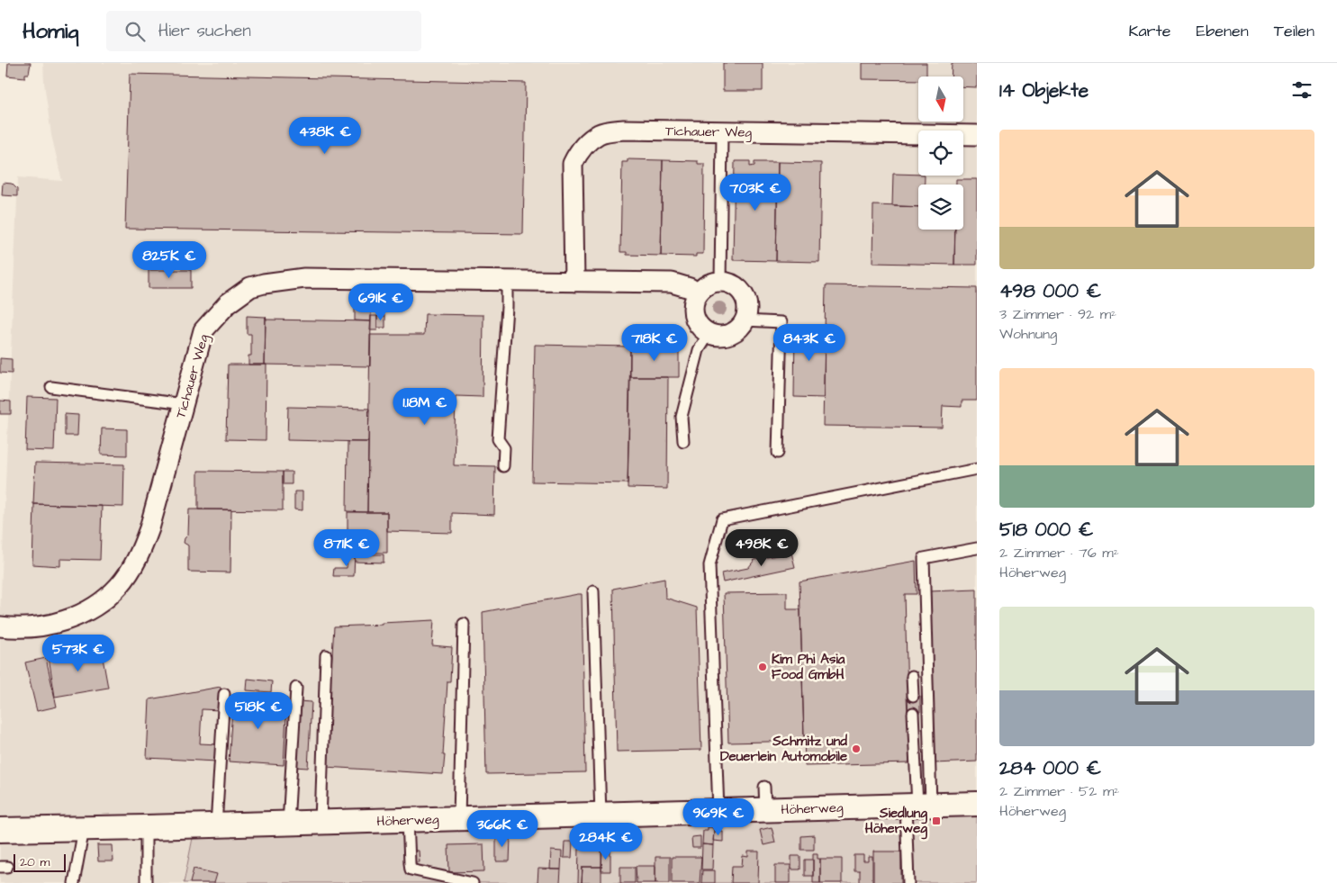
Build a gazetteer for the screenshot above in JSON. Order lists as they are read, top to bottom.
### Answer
{
  "streets": {
    "street": ["Tichauer Weg", "Höherweg"]
  },
  "places": {
    "other": ["Kim Phi Asia Food GmbH", "Schmitz und Deuerlein Automobile"],
    "transit": ["Siedlung Höherweg"]
  },
  "scale_bar": "20 m",
  "north": "bottom",
  "page": {
    "header": "Homiq",
    "search": "Hier suchen",
    "nav": ["Karte", "Ebenen", "Teilen"],
    "heading": "14 Objekte",
    "price": [
      "438K €",
      "703K €",
      "825K €",
      "691K €",
      "718K €",
      "843K €",
      "1.18M €",
      "871K €",
      "498K €",
      "573K €",
      "518K €",
      "969K €",
      "366K €",
      "284K €"
    ],
    "list": [
      {
        "name": "498 000 €",
        "note": "3 Zimmer · 92 m² · Wohnung"
      },
      {
        "name": "518 000 €",
        "note": "2 Zimmer · 76 m² · Höherweg"
      },
      {
        "name": "284 000 €",
        "note": "2 Zimmer · 52 m² · Höherweg"
      }
    ],
    "scale": "20 m"
  }
}
